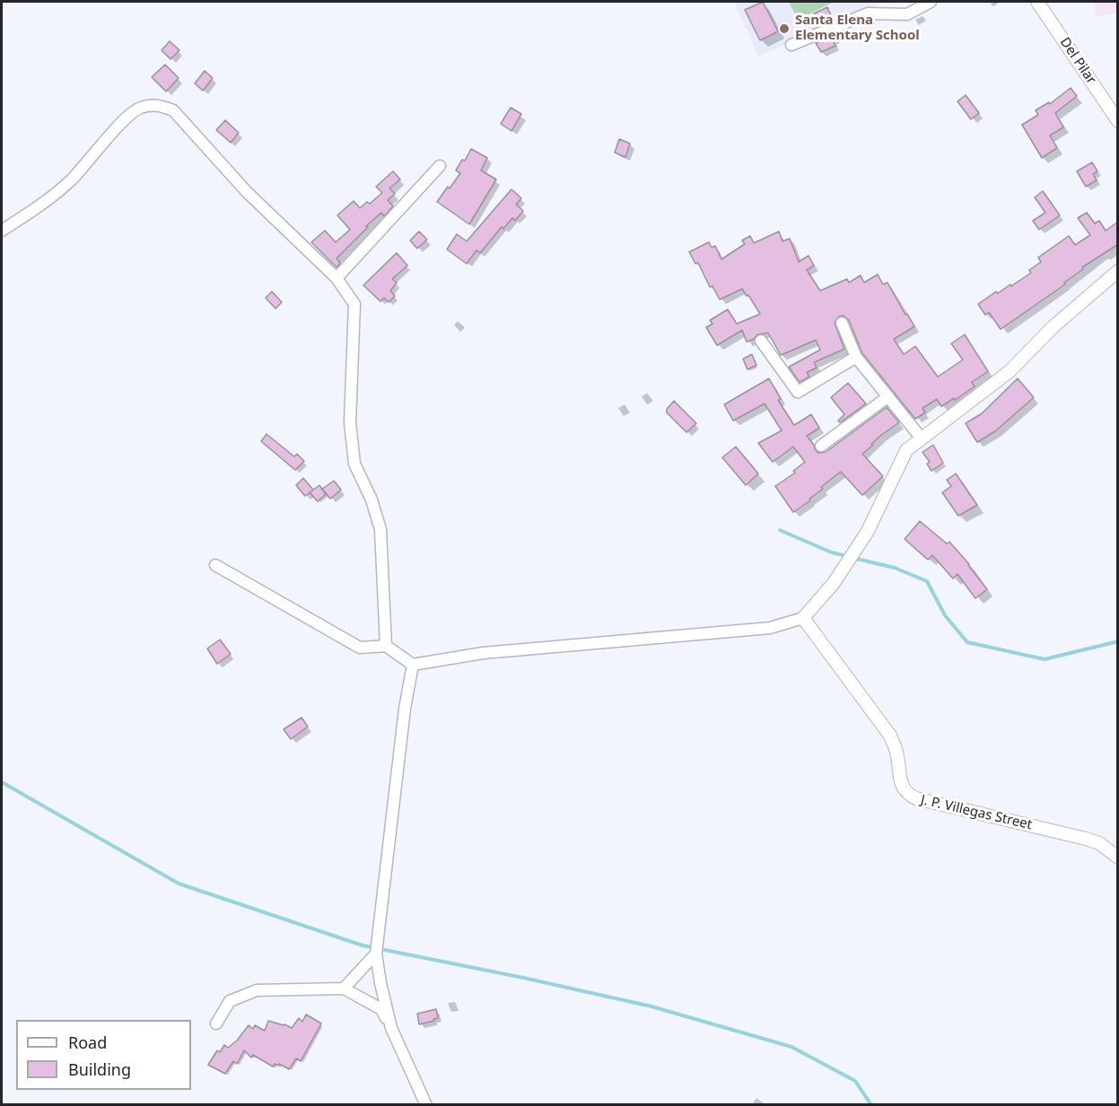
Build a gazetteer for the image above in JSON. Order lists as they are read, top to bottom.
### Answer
{
  "streets": {
    "street": ["Del Pilar", "J. P. Villegas Street"]
  },
  "places": ["Santa Elena Elementary School"],
  "legend": ["Road", "Building"]
}
